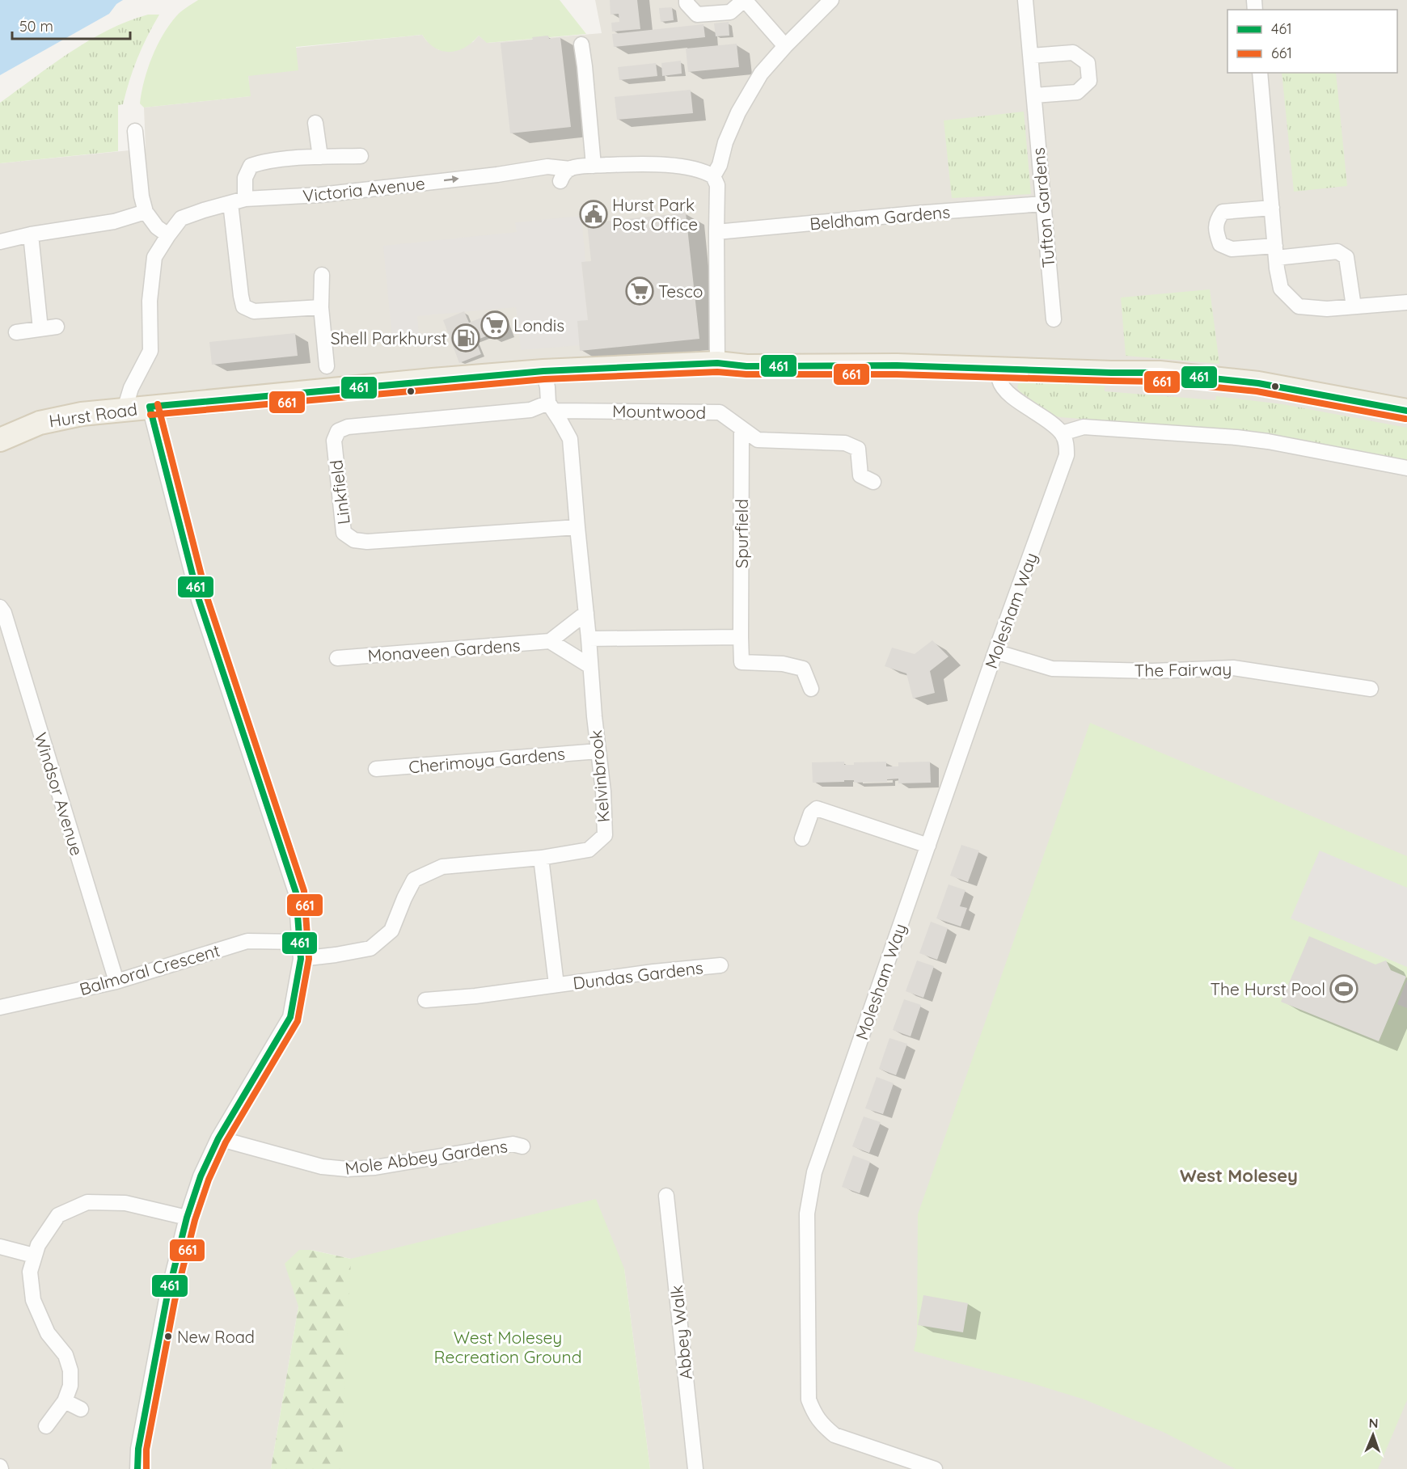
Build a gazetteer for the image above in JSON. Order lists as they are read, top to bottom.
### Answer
{
  "streets": {
    "main road": ["Hurst Road"],
    "street": [
      "Victoria Avenue",
      "Tufton Gardens",
      "Beldham Gardens",
      "Mountwood",
      "Linkfield",
      "Spurfield",
      "Molesham Way",
      "Monaveen Gardens",
      "The Fairway",
      "Cherimoya Gardens",
      "Kelvinbrook",
      "Windsor Avenue",
      "Balmoral Crescent",
      "Dundas Gardens",
      "Mole Abbey Gardens",
      "Abbey Walk"
    ]
  },
  "crossings": [
    ["Victoria Avenue", "Hurst Road"],
    ["Tufton Gardens", "Beldham Gardens"],
    ["Mountwood", "Linkfield"],
    ["Mountwood", "Spurfield"],
    ["Mountwood", "Kelvinbrook"],
    ["Hurst Road", "Kelvinbrook"],
    ["Linkfield", "Kelvinbrook"],
    ["Molesham Way", "The Fairway"],
    ["Cherimoya Gardens", "Kelvinbrook"],
    ["Kelvinbrook", "Dundas Gardens"],
    ["Windsor Avenue", "Balmoral Crescent"]
  ],
  "one_way": ["Victoria Avenue"],
  "districts": ["West Molesey"],
  "parks": ["West Molesey Recreation Ground"],
  "places": {
    "public building": ["Hurst Park Post Office"],
    "supermarket": ["Tesco", "Londis"],
    "fuel station": ["Shell Parkhurst"],
    "sports": ["The Hurst Pool"],
    "other": ["New Road"]
  },
  "lines": ["transit line 461", "transit line 661"],
  "legend": ["461", "661"],
  "scale_bar": "50 m",
  "north": "top"
}
